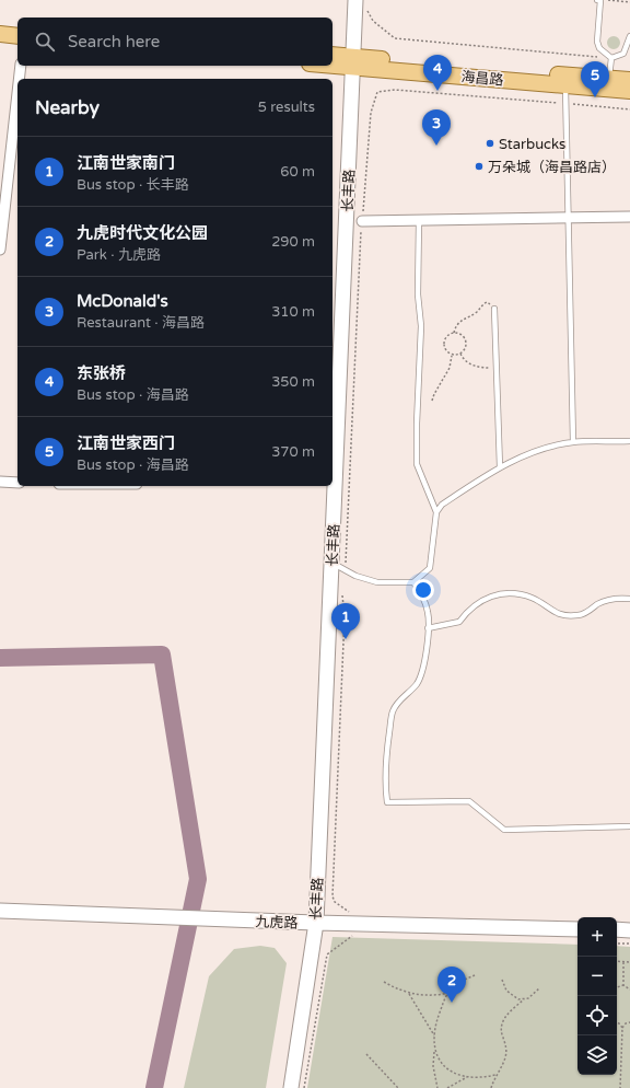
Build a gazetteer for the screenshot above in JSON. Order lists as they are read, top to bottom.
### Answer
{
  "streets": {
    "main road": ["海昌路"],
    "street": ["长丰路", "九虎路"]
  },
  "crossings": [
    ["海昌路", "长丰路"],
    ["长丰路", "九虎路"]
  ],
  "places": ["Starbucks", "万朵城（海昌路店）"],
  "page": {
    "search": "Search here",
    "pins": [
      "4",
      "5",
      "3",
      "1",
      "2"
    ],
    "heading": ["Nearby", "5 results"],
    "list": [
      {
        "mark": "1",
        "name": "江南世家南门",
        "note": "Bus stop · 长丰路",
        "value": "60 m"
      },
      {
        "mark": "2",
        "name": "九虎时代文化公园",
        "note": "Park · 九虎路",
        "value": "290 m"
      },
      {
        "mark": "3",
        "name": "McDonald's",
        "note": "Restaurant · 海昌路",
        "value": "310 m"
      },
      {
        "mark": "4",
        "name": "东张桥",
        "note": "Bus stop · 海昌路",
        "value": "350 m"
      },
      {
        "mark": "5",
        "name": "江南世家西门",
        "note": "Bus stop · 海昌路",
        "value": "370 m"
      }
    ],
    "map_buttons": ["+", "−"]
  }
}
